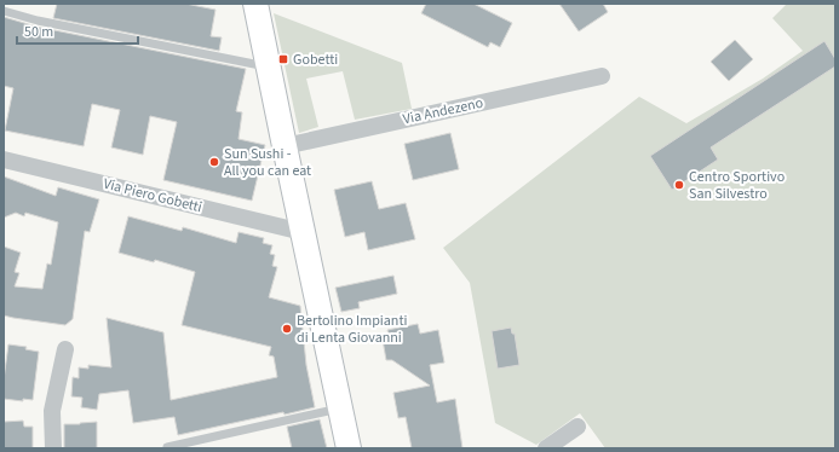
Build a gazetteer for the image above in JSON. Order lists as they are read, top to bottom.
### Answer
{
  "streets": {
    "street": ["Via Andezeno", "Via Piero Gobetti"]
  },
  "places": {
    "transit": ["Gobetti"],
    "other": ["Sun Sushi - All you can eat", "Centro Sportivo San Silvestro", "Bertolino Impianti di Lenta Giovanni"]
  },
  "scale_bar": "50 m"
}
